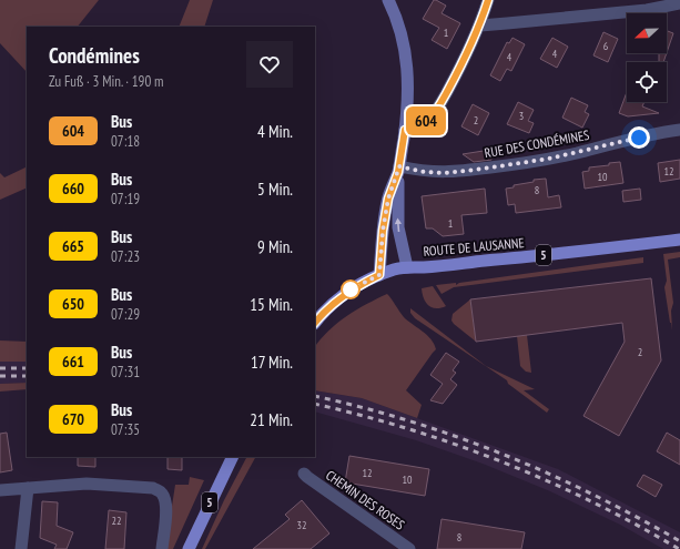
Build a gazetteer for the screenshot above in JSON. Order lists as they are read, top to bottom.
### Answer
{
  "streets": {
    "main road": ["ROUTE DE LAUSANNE", "5"],
    "street": ["RUE DES CONDÉMINES", "CHEMIN DES ROSES"]
  },
  "lines": ["bus line 604"],
  "house_numbers": [
    "1",
    "6",
    "4",
    "4",
    "3",
    "2",
    "12",
    "10",
    "8",
    "1",
    "2",
    "12",
    "10",
    "22",
    "32",
    "8"
  ],
  "north": "left",
  "page": {
    "on_map": "604",
    "heading": ["Condémines", "Zu Fuß · 3 Min. · 190 m"],
    "list": [
      {
        "mark": "604",
        "name": "Bus",
        "note": "07:18",
        "value": "4 Min."
      },
      {
        "mark": "660",
        "name": "Bus",
        "note": "07:19",
        "value": "5 Min."
      },
      {
        "mark": "665",
        "name": "Bus",
        "note": "07:23",
        "value": "9 Min."
      },
      {
        "mark": "650",
        "name": "Bus",
        "note": "07:29",
        "value": "15 Min."
      },
      {
        "mark": "661",
        "name": "Bus",
        "note": "07:31",
        "value": "17 Min."
      },
      {
        "mark": "670",
        "name": "Bus",
        "note": "07:35",
        "value": "21 Min."
      }
    ]
  }
}
